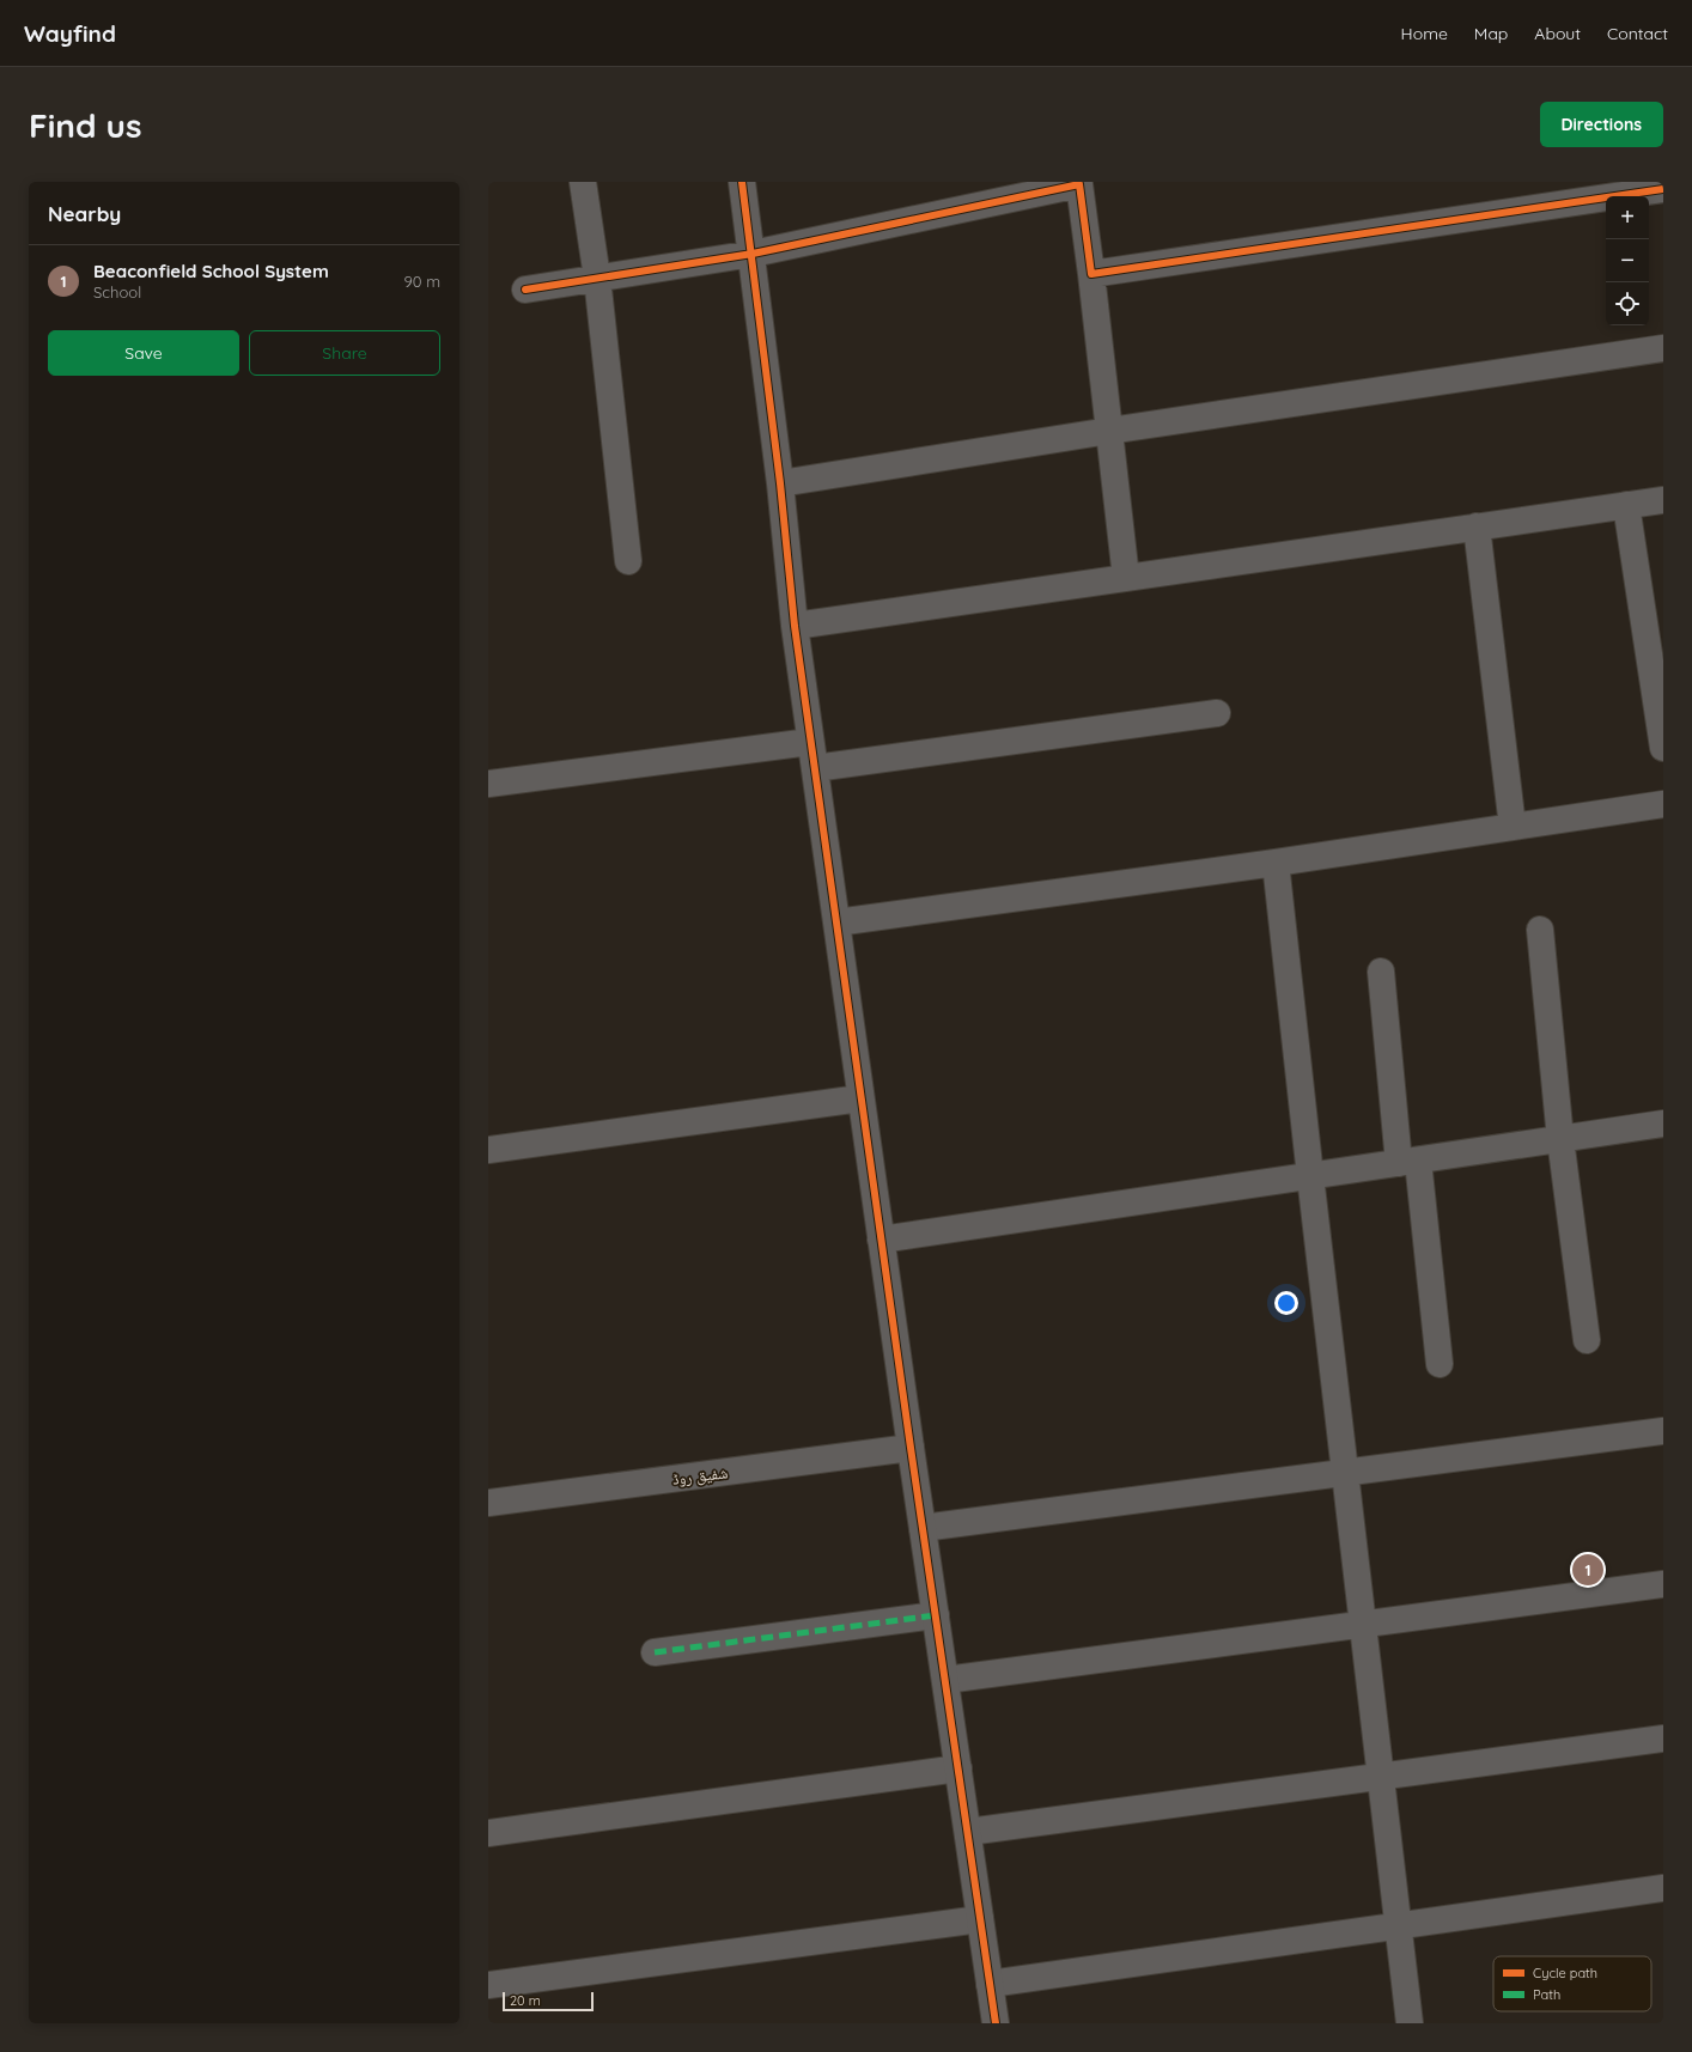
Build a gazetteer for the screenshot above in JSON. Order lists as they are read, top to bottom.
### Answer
{
  "streets": {
    "street": ["شفیق روڈ"]
  },
  "legend": ["Cycle path", "Path"],
  "scale_bar": "20 m",
  "page": {
    "header": "Wayfind",
    "nav": [
      "Home",
      "Map",
      "About",
      "Contact"
    ],
    "buttons": [
      "Directions",
      ["Save", "Share"]
    ],
    "title": "Find us",
    "heading": "Nearby",
    "map_buttons": ["+", "−"],
    "list": [
      {
        "mark": "1",
        "name": "Beaconfield School System",
        "note": "School",
        "value": "90 m"
      }
    ],
    "pins": "1",
    "scale": "20 m"
  }
}
